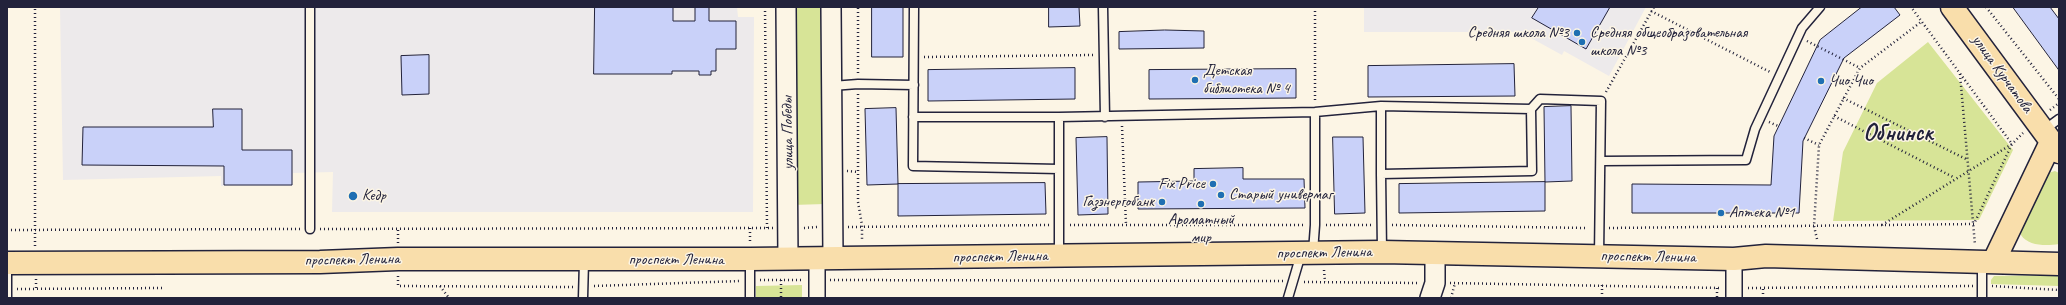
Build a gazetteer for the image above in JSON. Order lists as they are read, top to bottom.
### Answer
{
  "streets": {
    "main road": ["улица Курчатова", "проспект Ленина"],
    "street": ["улица Победы"]
  },
  "crossings": [
    ["улица Победы", "проспект Ленина"]
  ],
  "districts": ["Обнинск"],
  "places": [
    "Средняя школа №3",
    "Средняя общеобразовательная школа №3",
    "Детская библиотека № 4",
    "Чио Чио",
    "Fix Price",
    "Старый универмаг",
    "Кедр",
    "Газэнергобанк",
    "Ароматный мир",
    "Аптека №1"
  ]
}
